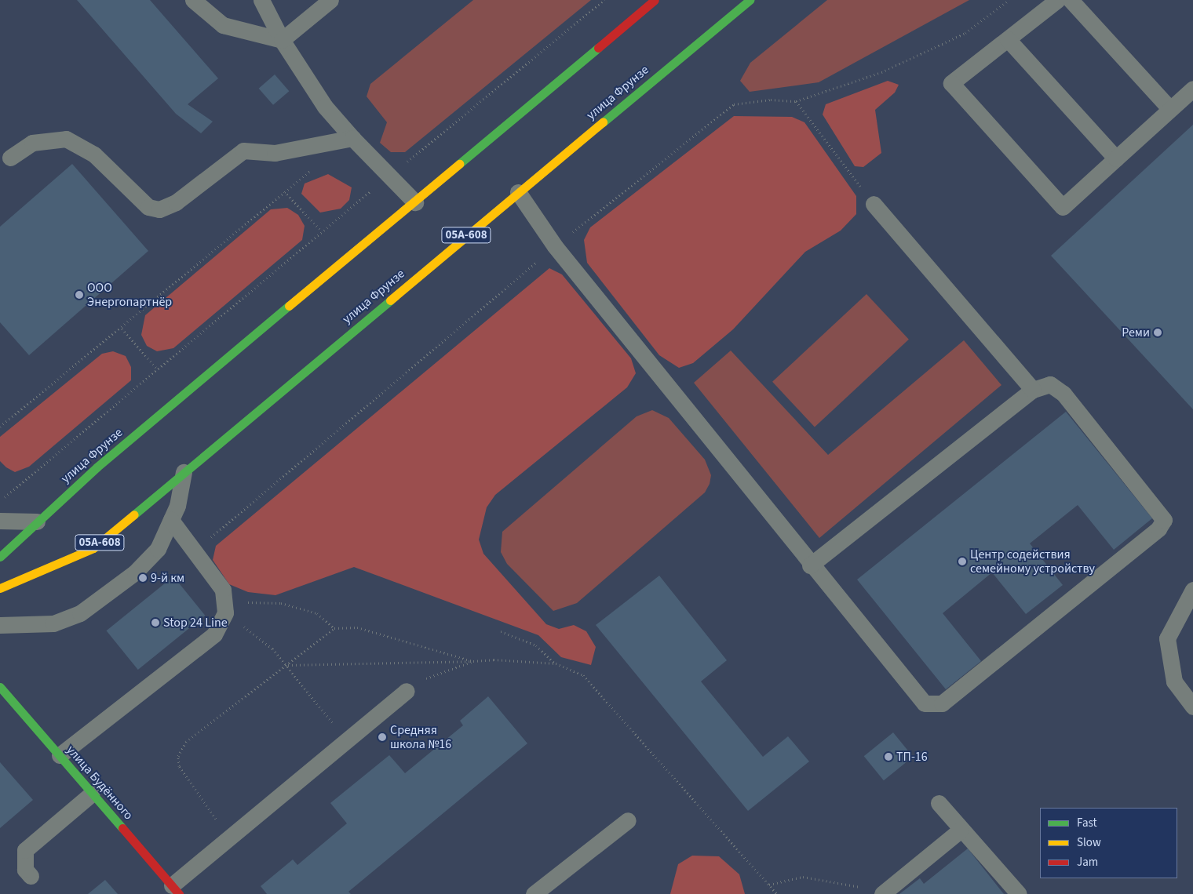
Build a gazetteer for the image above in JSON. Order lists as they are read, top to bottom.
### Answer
{
  "streets": {
    "main road": ["улица Фрунзе", "05А-608", "улица Будённого"]
  },
  "places": [
    "ООО Энергопартнёр",
    "Реми",
    "Центр содействия семейному устройству",
    "9-й км",
    "Stop 24 Line",
    "Средняя школа №16",
    "ТП-16"
  ],
  "legend": ["Fast", "Slow", "Jam"]
}
